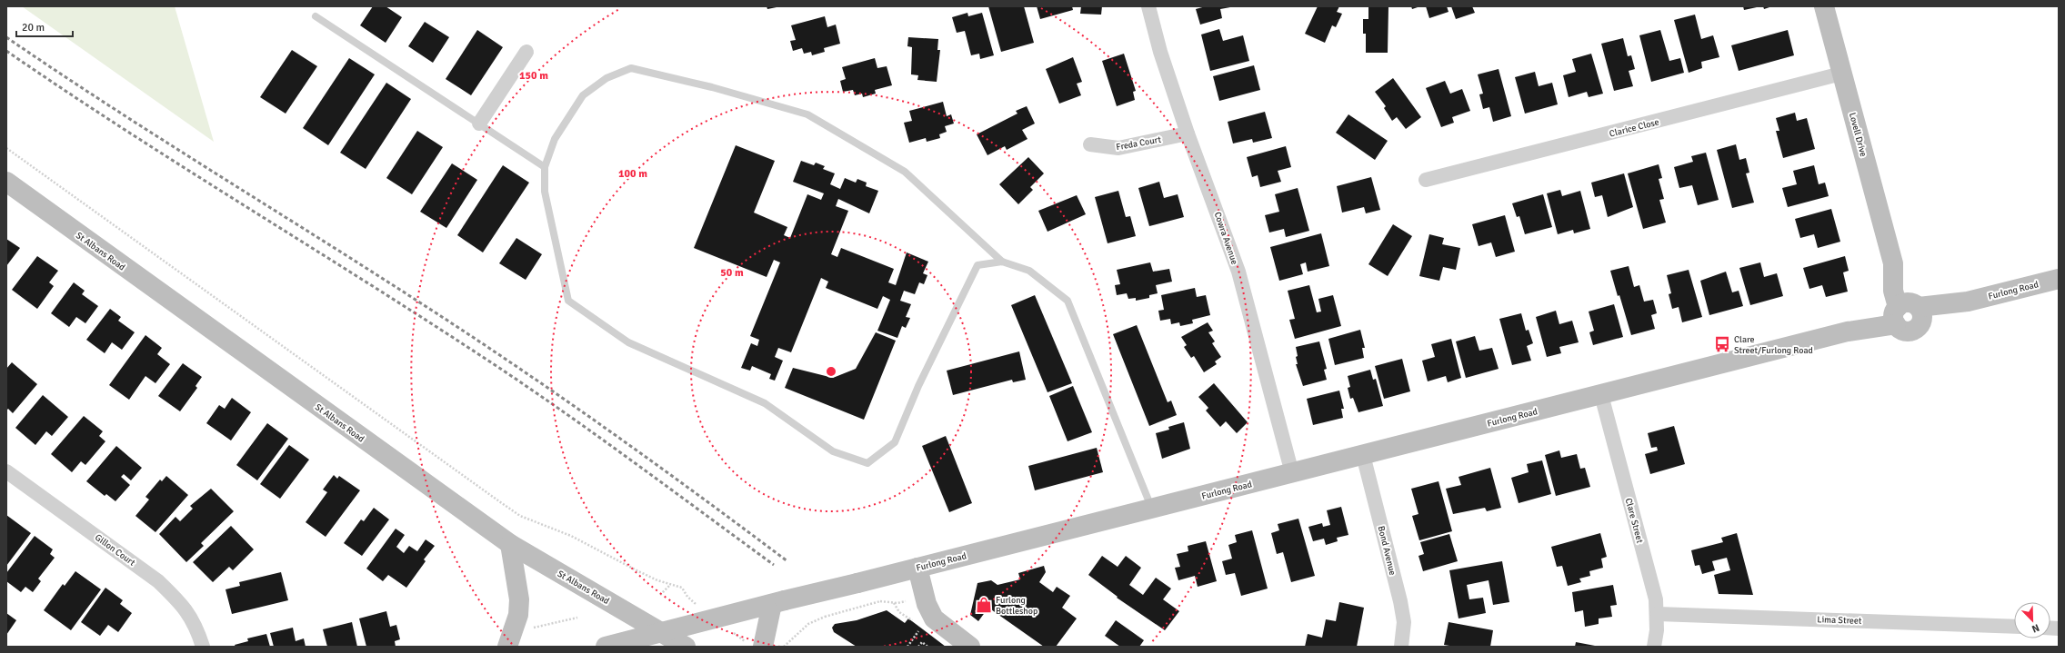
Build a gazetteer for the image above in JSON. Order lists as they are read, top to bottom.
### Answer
{
  "streets": {
    "main road": ["Lovell Drive", "St Albans Road", "Furlong Road"],
    "street": [
      "Clarice Close",
      "Freda Court",
      "Cowra Avenue",
      "Clare Street",
      "Gillon Court",
      "Bond Avenue",
      "Lima Street"
    ]
  },
  "crossings": [
    ["Clarice Close", "Lovell Drive"],
    ["Lovell Drive", "Furlong Road"],
    ["Freda Court", "Cowra Avenue"],
    ["Cowra Avenue", "Furlong Road"],
    ["St Albans Road", "Furlong Road"],
    ["Furlong Road", "Clare Street"],
    ["Furlong Road", "Bond Avenue"],
    ["Clare Street", "Lima Street"]
  ],
  "places": {
    "bus stop": ["Clare Street/Furlong Road"],
    "shop": ["Furlong Bottleshop"]
  },
  "scale_bar": "20 m",
  "north": "bottom right",
  "rings": ["150 m", "100 m", "50 m"]
}
